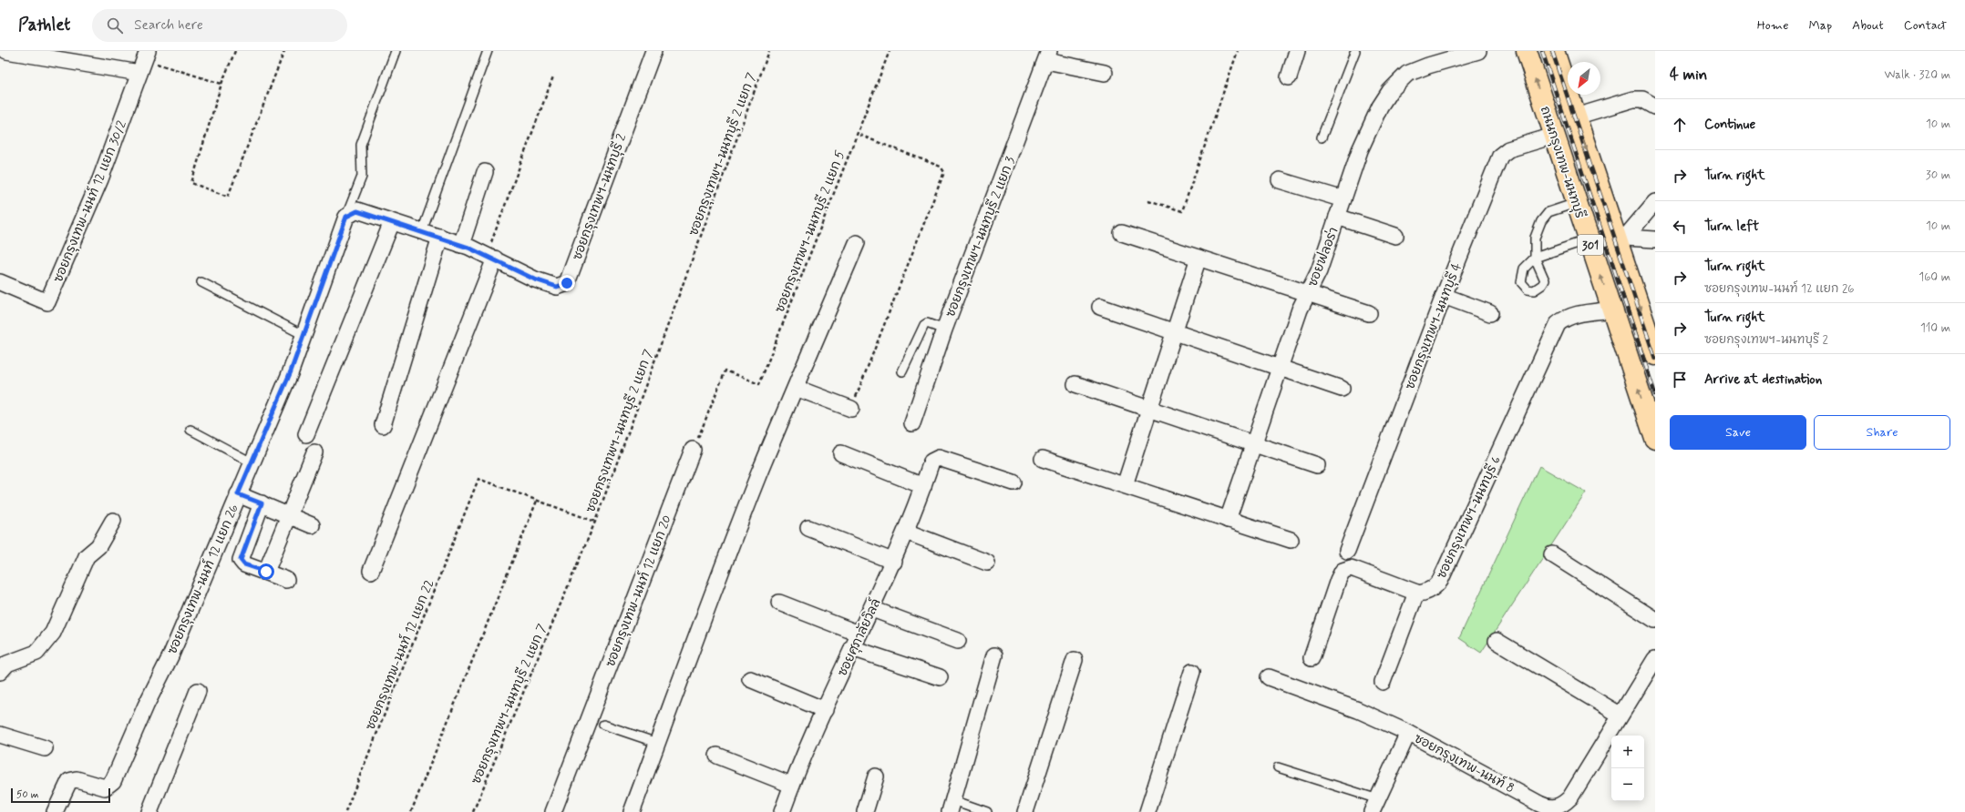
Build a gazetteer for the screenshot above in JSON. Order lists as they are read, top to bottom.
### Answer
{
  "streets": {
    "main road": ["ถนนกรุงเทพ-นนทบุรี", "301"],
    "street": [
      "ซอยกรุงเทพฯ-นนทบุรี 2",
      "ซอยกรุงเทพ-นนท์ 12 แยก 30/2",
      "ซอยกรุงเทพฯ-นนทบุรี 2 แยก 3",
      "ซอยฟลอร่า",
      "ซอยกรุงเทพฯ-นนทบุรี 4",
      "ซอยกรุงเทพฯ-นนทบุรี 6",
      "ซอยกรุงเทพ-นนท์ 12 แยก 26",
      "ซอยกรุงเทพ-นนท์ 12 แยก 20",
      "ซอยศุภาลัยวิลล์",
      "ซอยกรุงเทพ-นนท์ 8"
    ],
    "path": ["ซอยกรุงเทพฯ-นนทบุรี 2 แยก 7", "ซอยกรุงเทพฯ-นนทบุรี 2 แยก 5", "ซอยกรุงเทพ-นนท์ 12 แยก 22"]
  },
  "crossings": [
    ["ถนนกรุงเทพ-นนทบุรี", "ซอยกรุงเทพฯ-นนทบุรี 4"],
    ["ถนนกรุงเทพ-นนทบุรี", "ซอยกรุงเทพฯ-นนทบุรี 6"],
    ["ซอยกรุงเทพฯ-นนทบุรี 2", "ซอยกรุงเทพ-นนท์ 12 แยก 26"],
    ["ซอยกรุงเทพฯ-นนทบุรี 2 แยก 5", "ซอยกรุงเทพ-นนท์ 12 แยก 20"]
  ],
  "scale_bar": "50 m",
  "north": "bottom left",
  "page": {
    "header": "Pathlet",
    "search": "Search here",
    "nav": [
      "Home",
      "Map",
      "About",
      "Contact"
    ],
    "heading": ["4 min", "Walk · 320 m"],
    "list": [
      ["Continue", "10 m"],
      ["Turn right", "30 m"],
      ["Turn left", "10 m"],
      ["Turn right", "ซอยกรุงเทพ-นนท์ 12 แยก 26", "160 m"],
      ["Turn right", "ซอยกรุงเทพฯ-นนทบุรี 2", "110 m"],
      "Arrive at destination"
    ],
    "buttons": ["Save", "Share"],
    "map_buttons": ["+", "−"],
    "scale": "50 m"
  }
}
